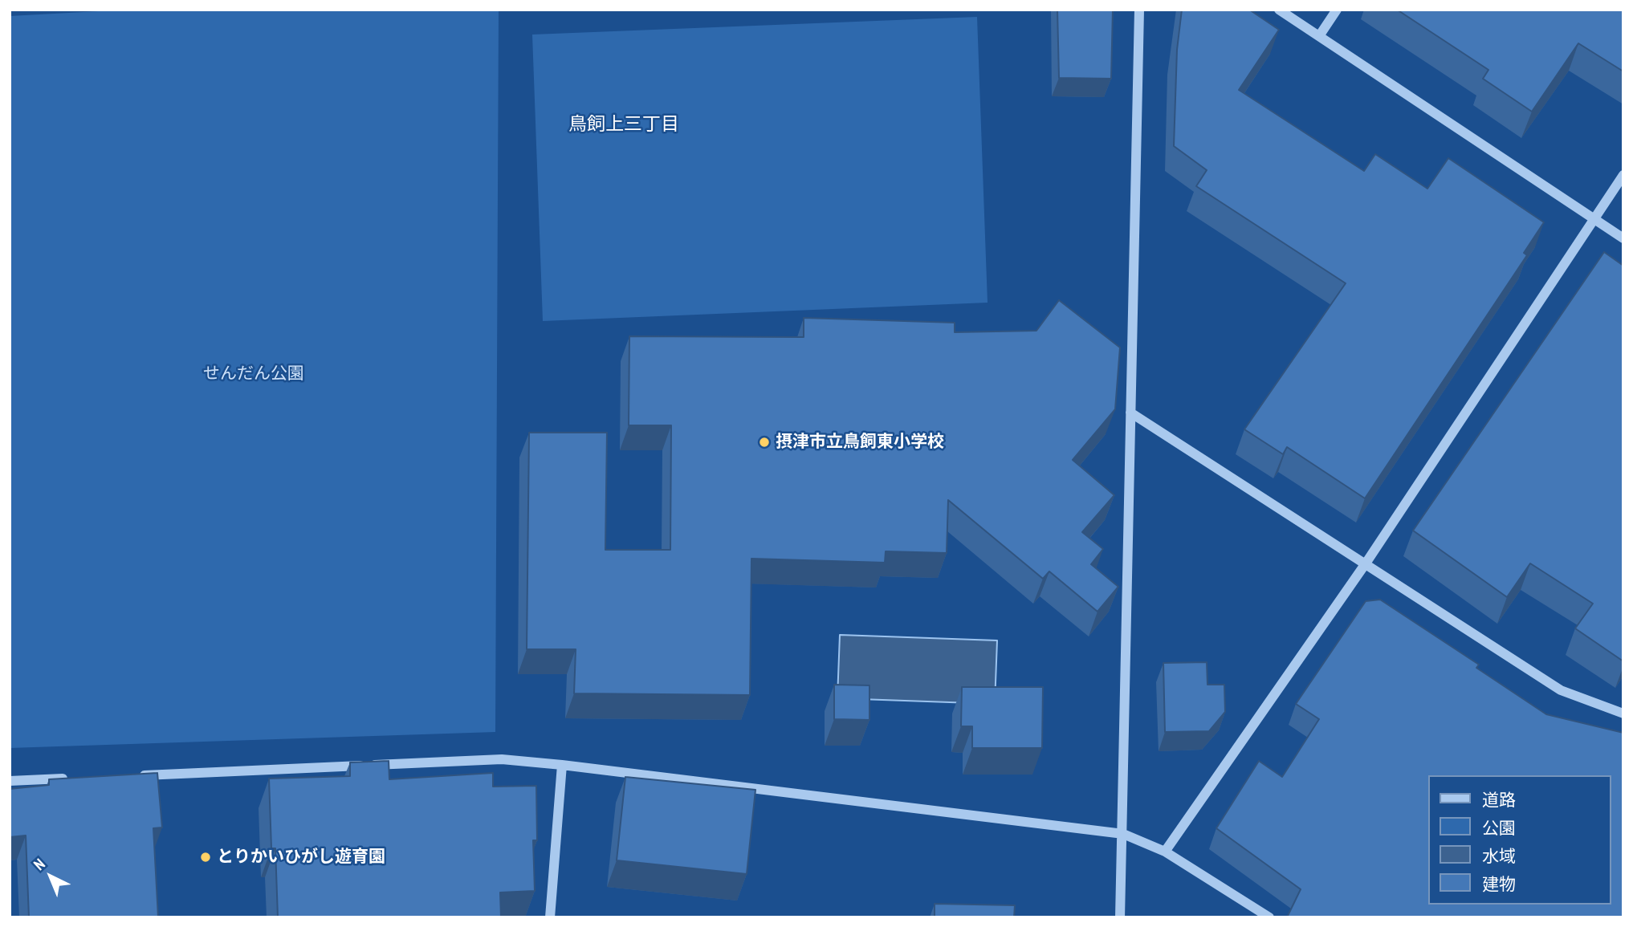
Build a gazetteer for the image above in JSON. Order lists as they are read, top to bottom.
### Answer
{
  "districts": ["鳥飼上三丁目"],
  "parks": ["せんだん公園"],
  "places": ["摂津市立鳥飼東小学校", "とりかいひがし遊育園"],
  "legend": [
    "道路",
    "公園",
    "水域",
    "建物"
  ],
  "north": "top left"
}
